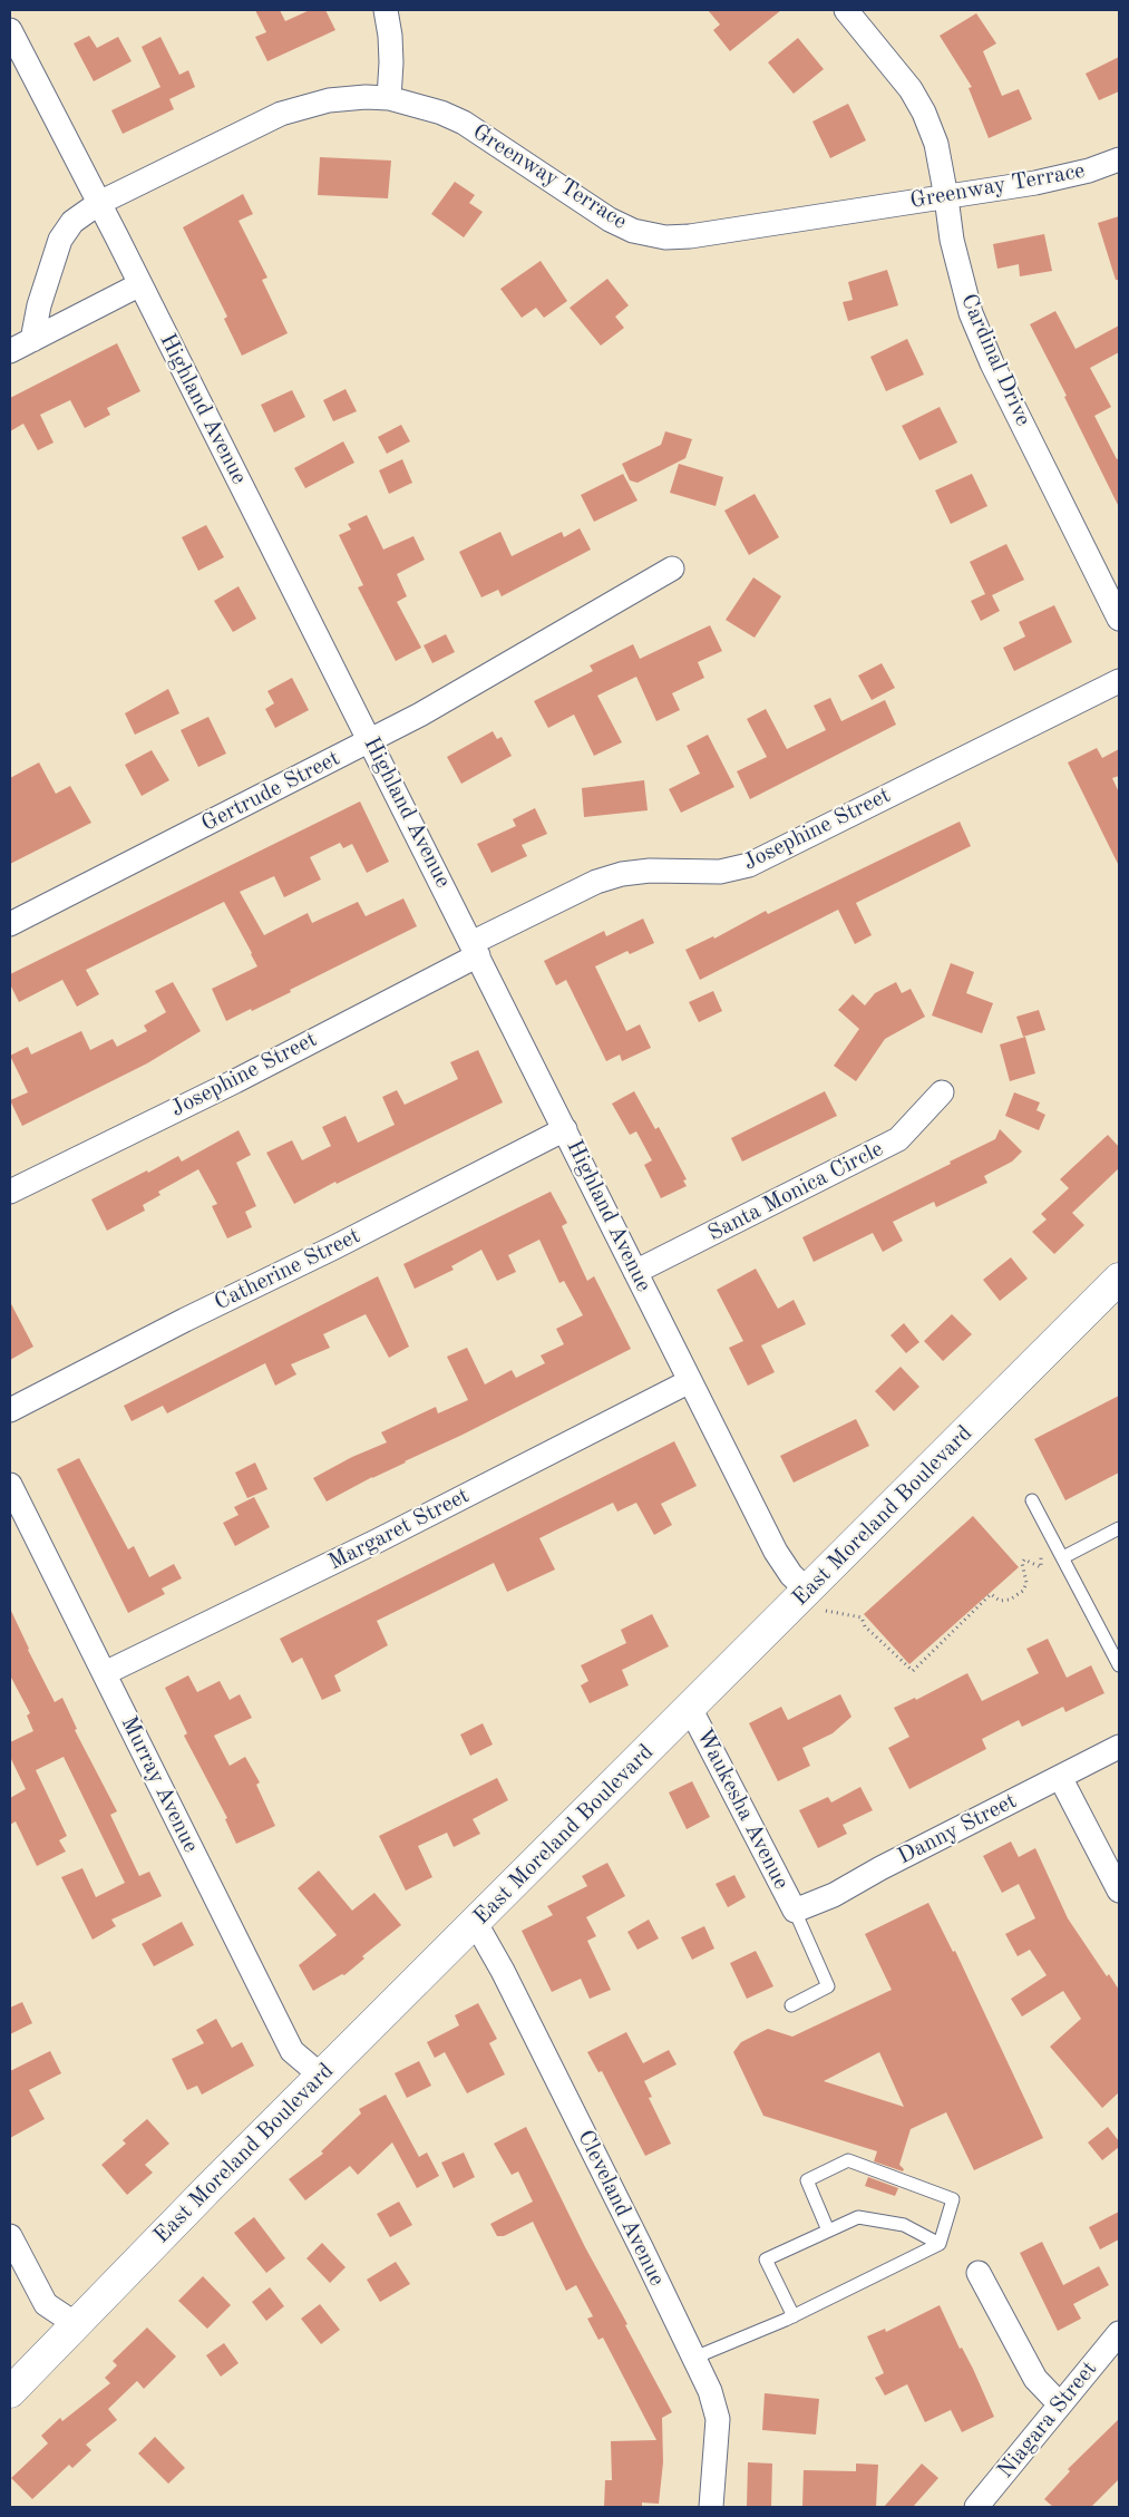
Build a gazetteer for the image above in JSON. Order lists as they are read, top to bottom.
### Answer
{
  "streets": {
    "main road": ["East Moreland Boulevard"],
    "street": [
      "Greenway Terrace",
      "Cardinal Drive",
      "Highland Avenue",
      "Gertrude Street",
      "Josephine Street",
      "Santa Monica Circle",
      "Catherine Street",
      "Margaret Street",
      "Murray Avenue",
      "Waukesha Avenue",
      "Danny Street",
      "Cleveland Avenue",
      "Niagara Street"
    ]
  },
  "crossings": [
    ["Greenway Terrace", "Cardinal Drive"],
    ["Greenway Terrace", "Highland Avenue"],
    ["Highland Avenue", "Gertrude Street"],
    ["Highland Avenue", "Josephine Street"],
    ["Highland Avenue", "Santa Monica Circle"],
    ["Highland Avenue", "Catherine Street"],
    ["Highland Avenue", "East Moreland Boulevard"],
    ["Highland Avenue", "Margaret Street"],
    ["East Moreland Boulevard", "Murray Avenue"],
    ["East Moreland Boulevard", "Waukesha Avenue"],
    ["East Moreland Boulevard", "Cleveland Avenue"],
    ["Margaret Street", "Murray Avenue"],
    ["Waukesha Avenue", "Danny Street"]
  ]
}
